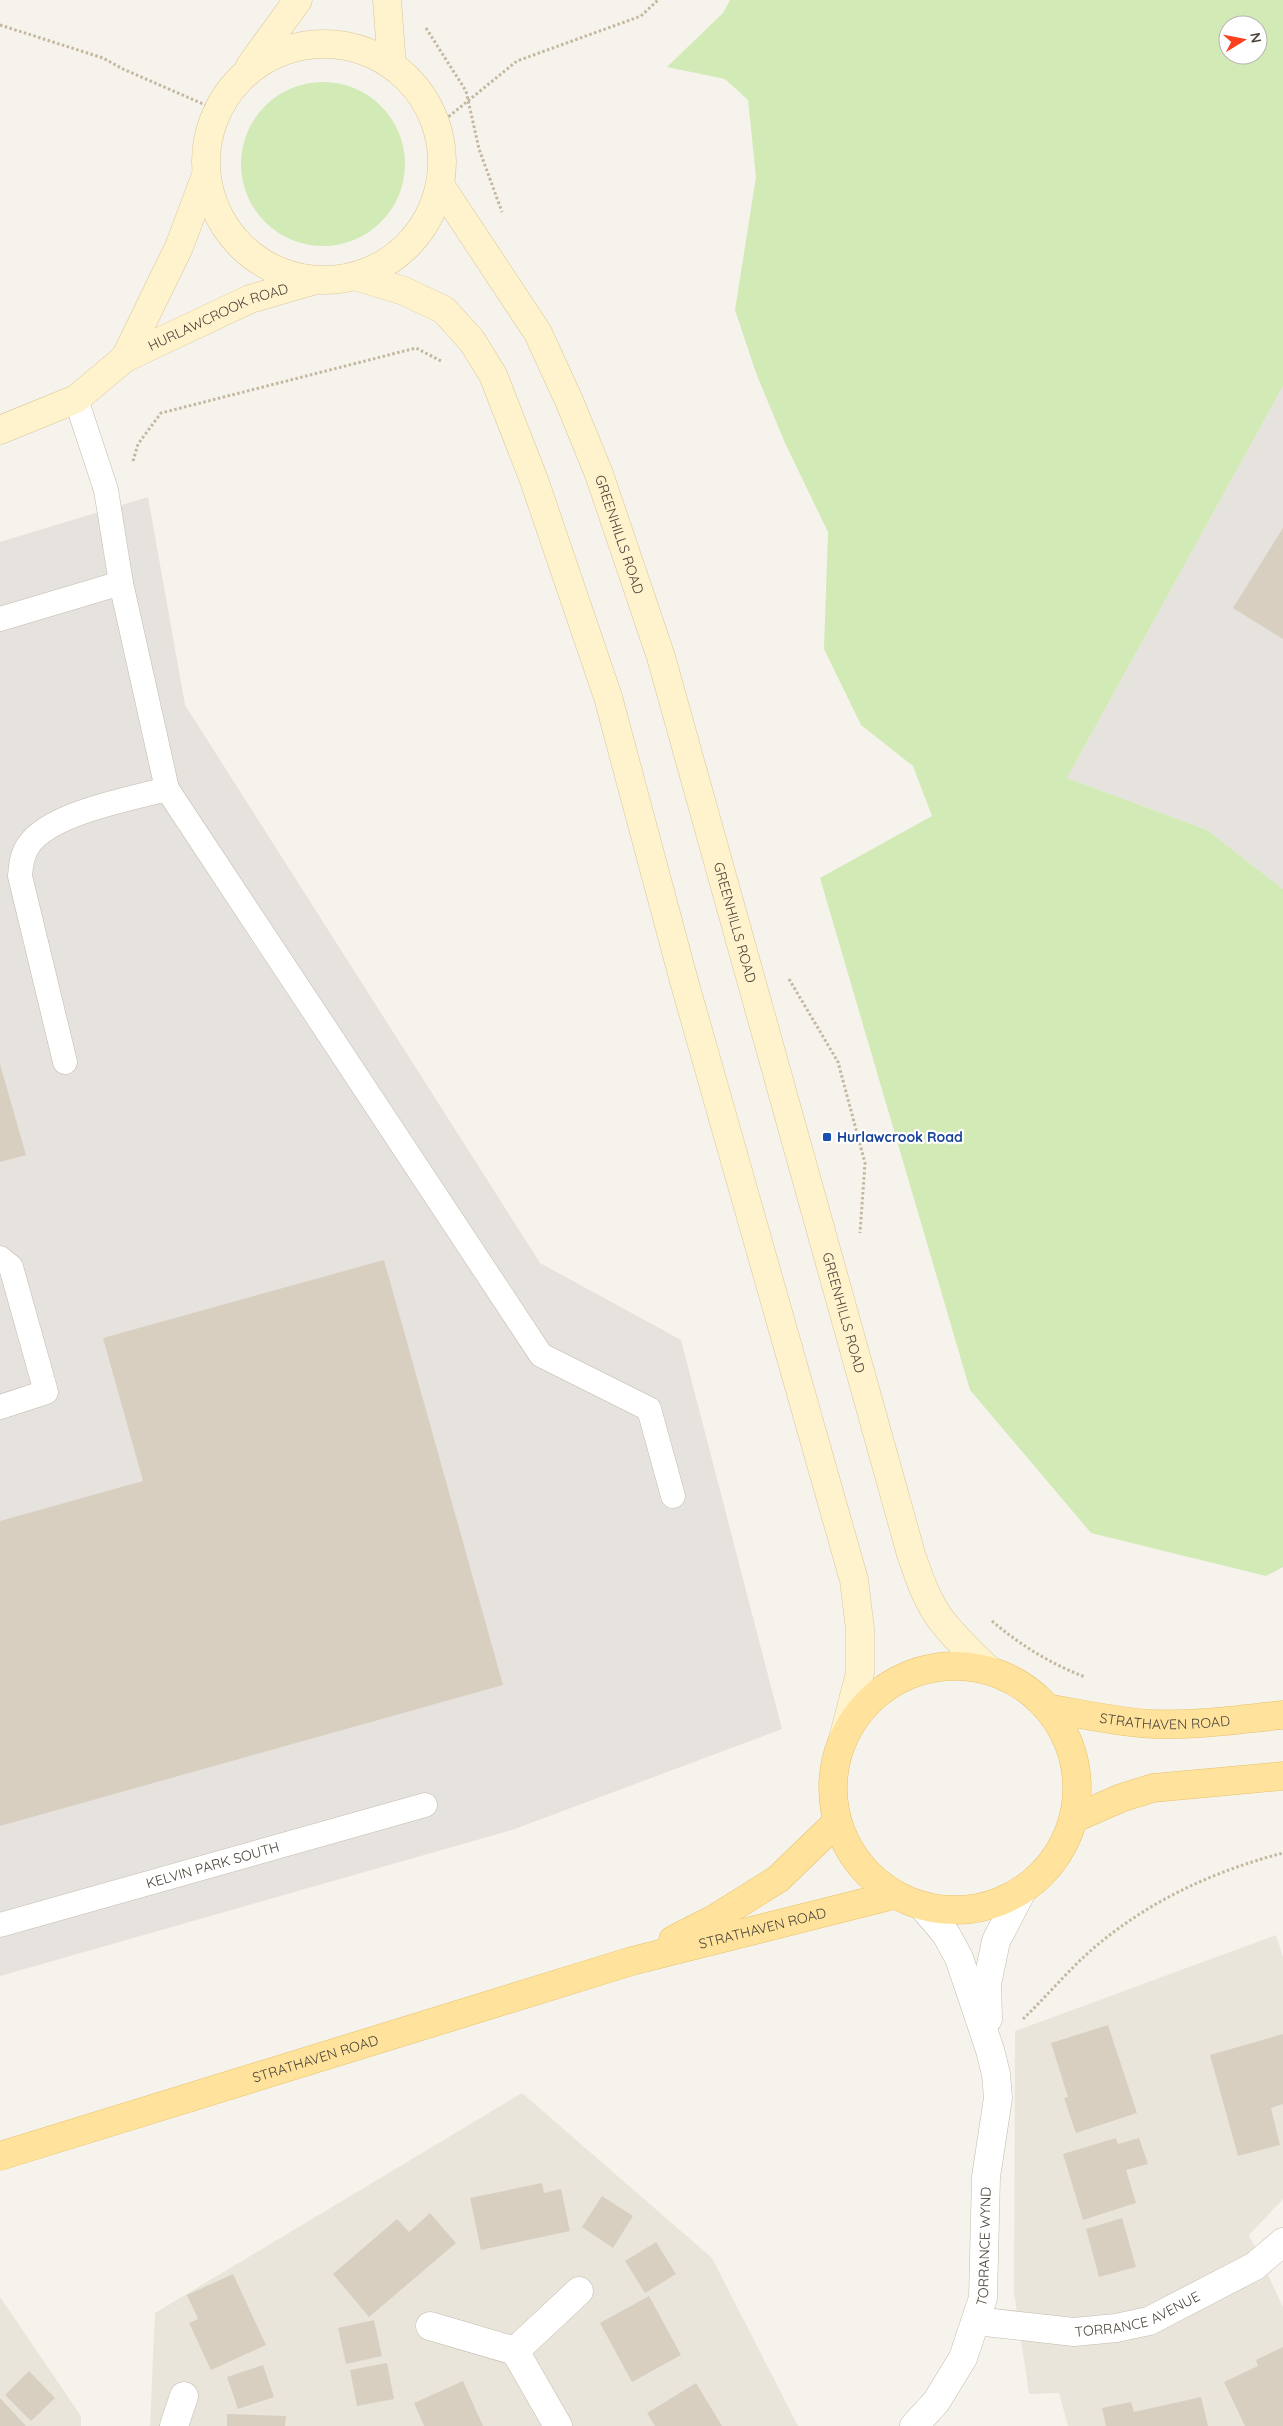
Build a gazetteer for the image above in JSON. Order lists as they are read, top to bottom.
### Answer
{
  "streets": {
    "main road": ["STRATHAVEN ROAD"],
    "street": [
      "HURLAWCROOK ROAD",
      "GREENHILLS ROAD",
      "TORRANCE WYND",
      "TORRANCE AVENUE"
    ],
    "lane": ["KELVIN PARK SOUTH"]
  },
  "crossings": [
    ["TORRANCE WYND", "TORRANCE AVENUE"]
  ],
  "places": {
    "transit": ["Hurlawcrook Road"]
  },
  "north": "right"
}
